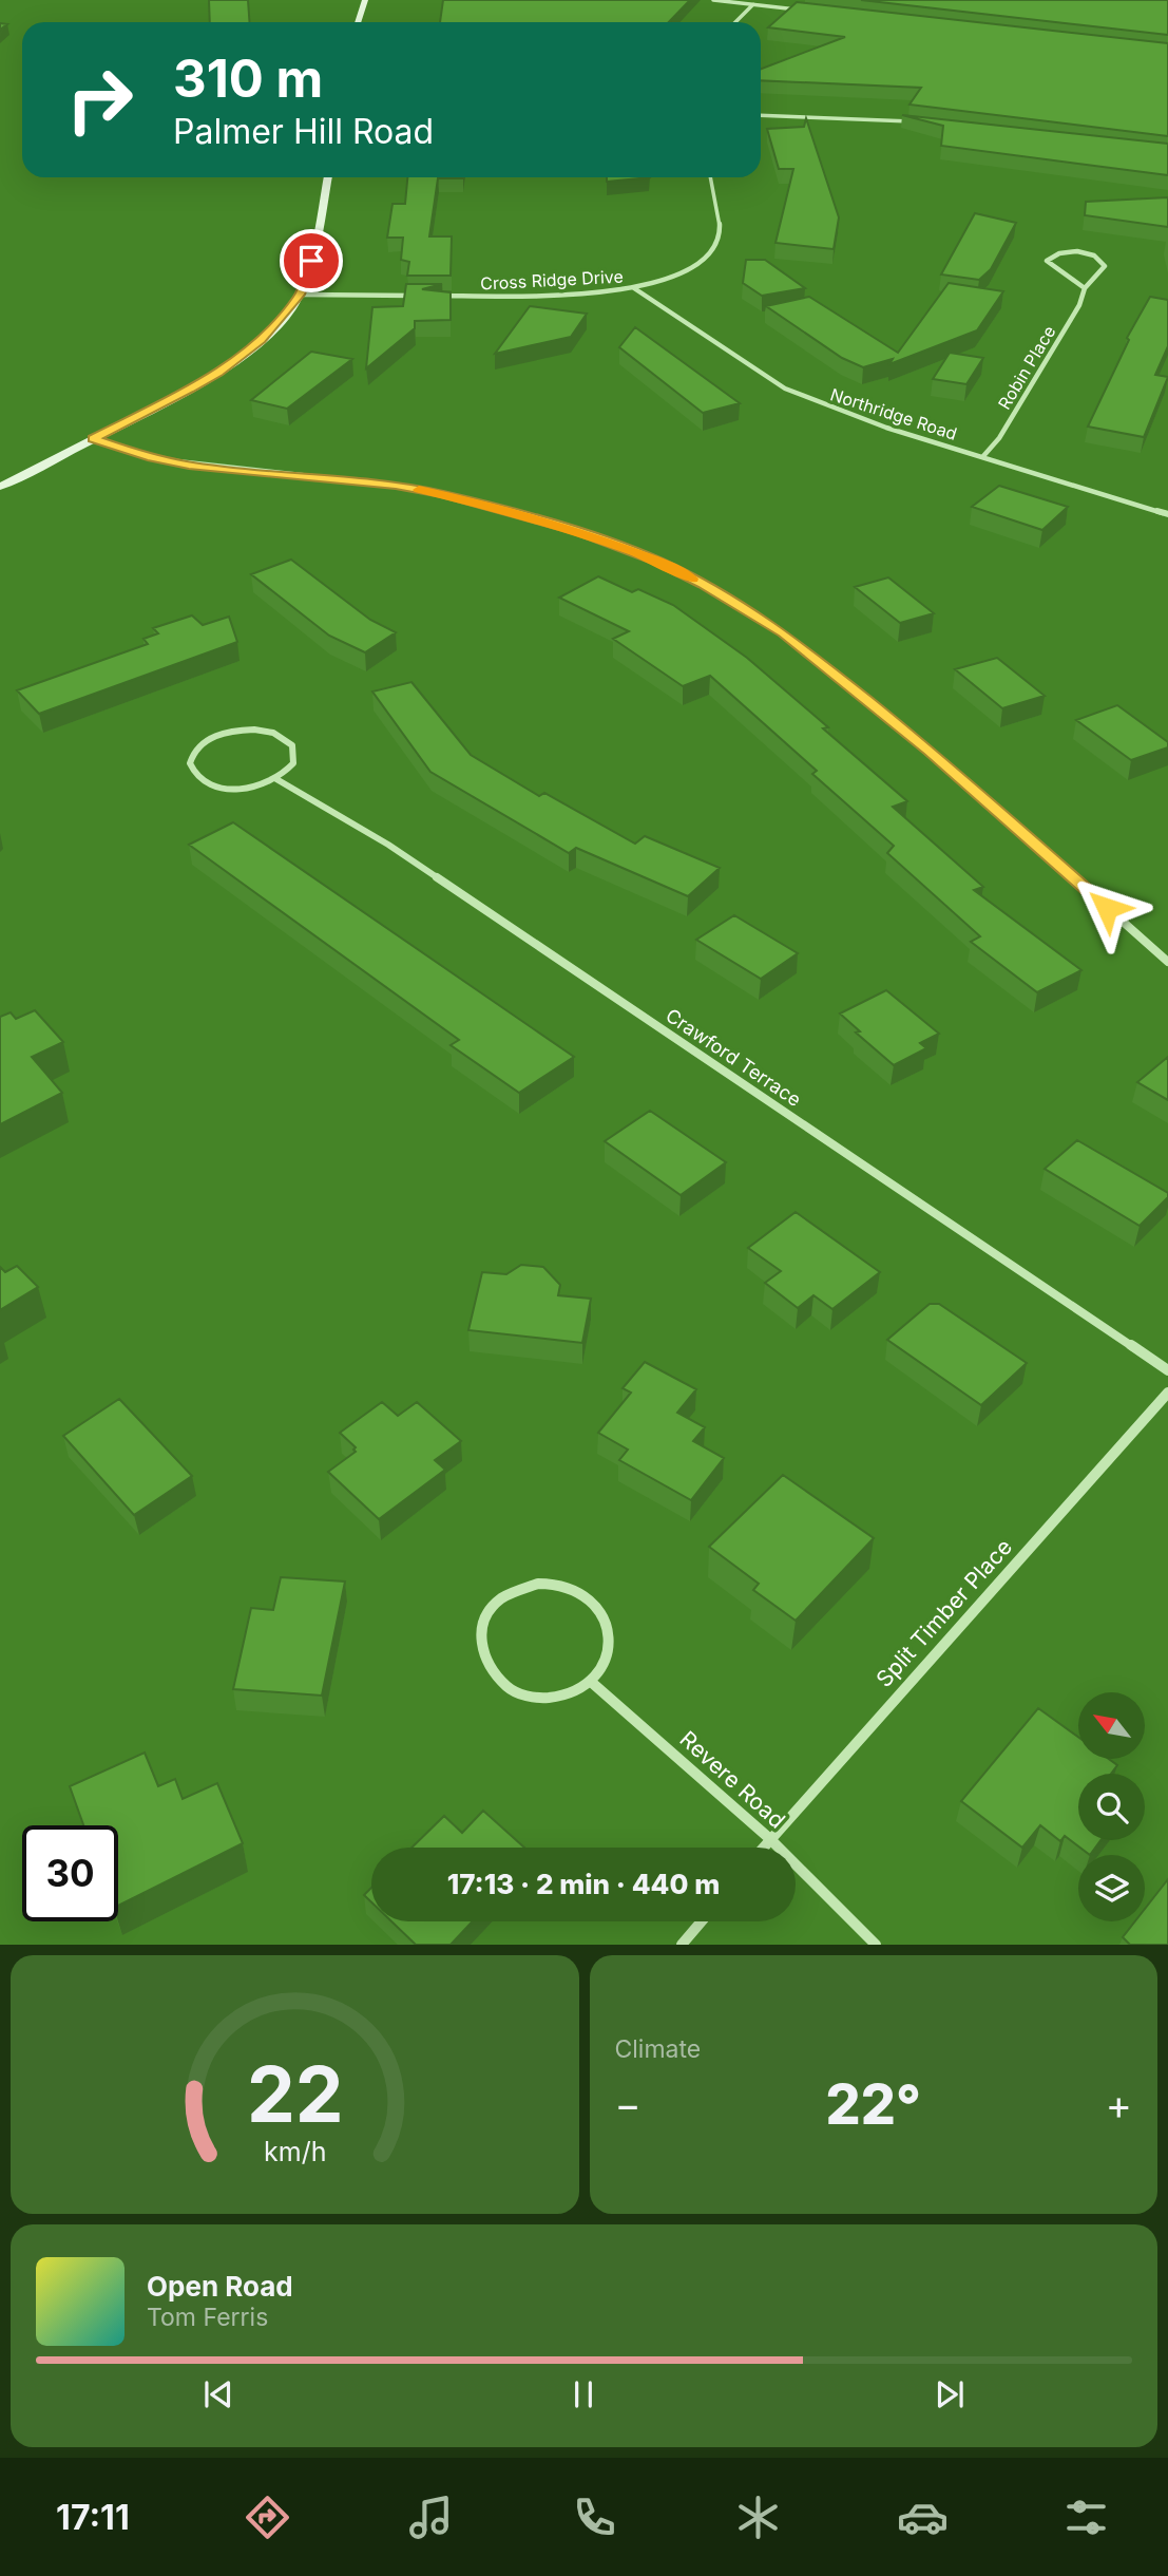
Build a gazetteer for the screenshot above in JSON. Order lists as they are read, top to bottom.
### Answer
{
  "streets": {
    "street": [
      "Cross Ridge Drive",
      "Robin Place",
      "Northridge Road",
      "Crawford Terrace",
      "Split Timber Place",
      "Revere Road"
    ]
  },
  "crossings": [
    ["Cross Ridge Drive", "Northridge Road"],
    ["Robin Place", "Northridge Road"],
    ["Split Timber Place", "Revere Road"]
  ],
  "north": "top left",
  "page": {
    "turn": ["310 m", "Palmer Hill Road"],
    "limit": "30",
    "trip": "17:13 · 2 min · 440 m",
    "tile": "Climate",
    "heat": ["−", "22°", "+"],
    "song": ["Open Road", "Tom Ferris"],
    "tabs": "17:11",
    "gauge": ["22", "km/h"]
  }
}
